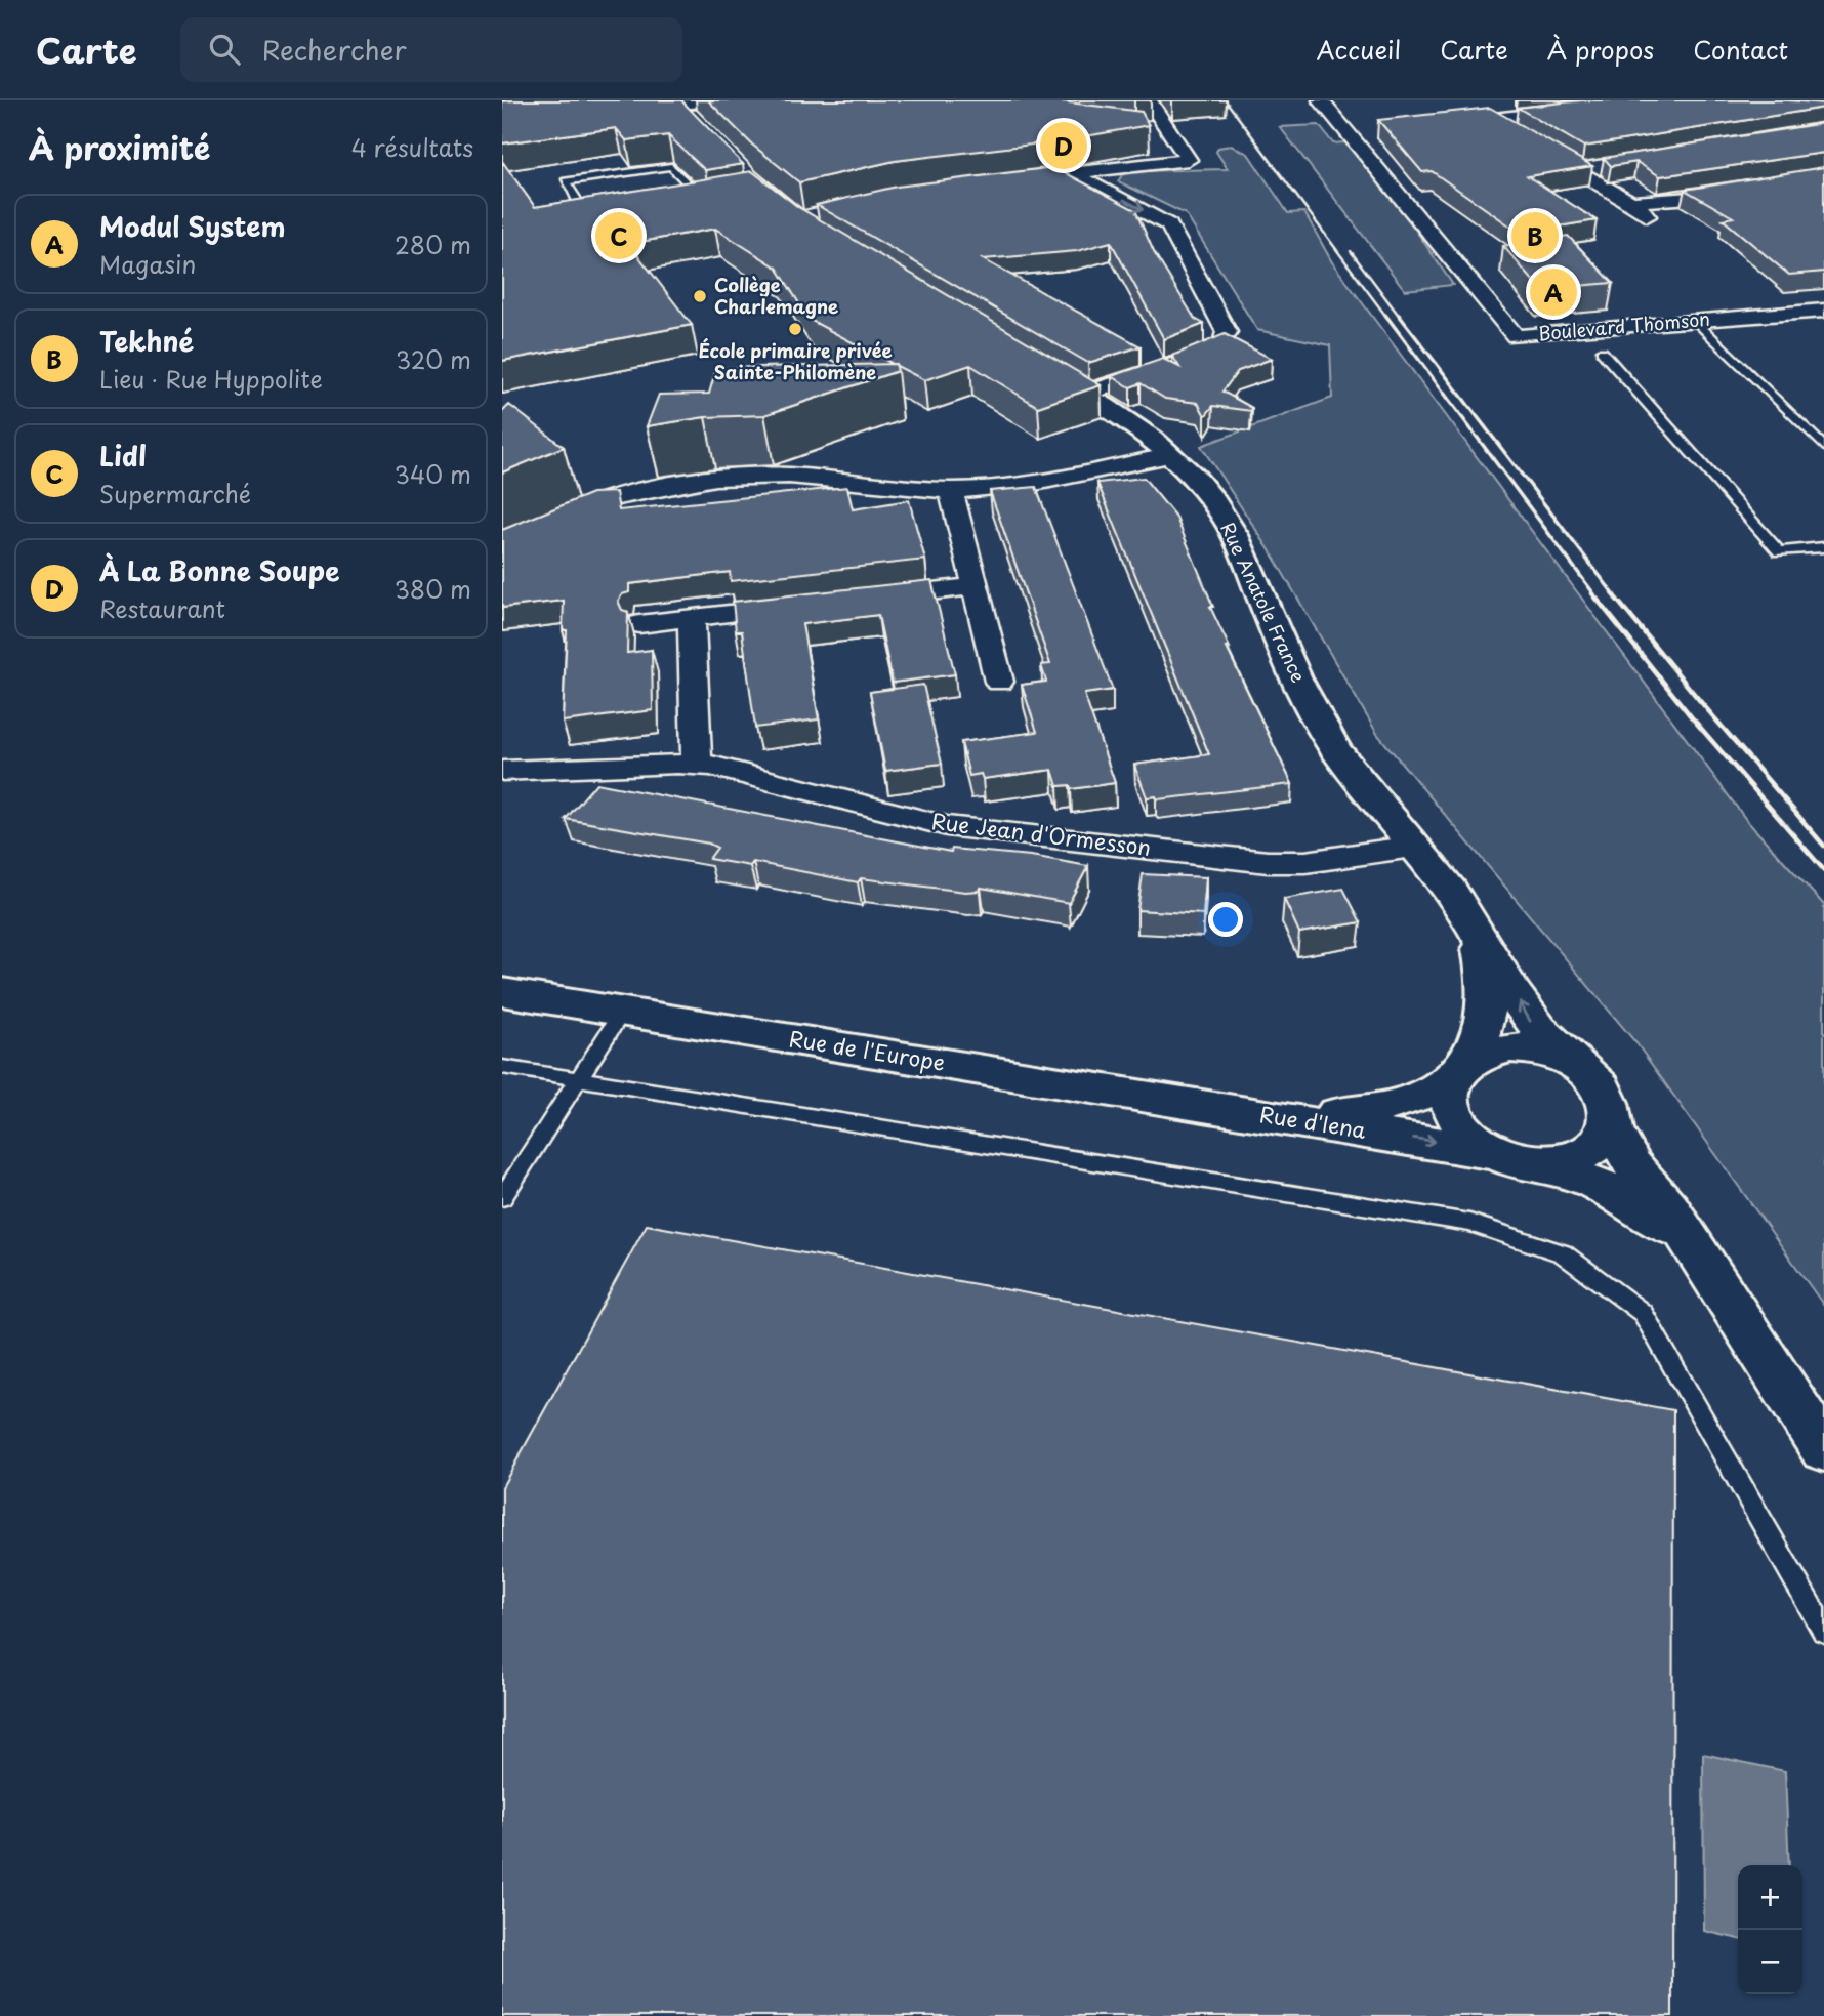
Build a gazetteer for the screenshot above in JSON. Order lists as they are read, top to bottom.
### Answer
{
  "streets": {
    "street": [
      "Boulevard Thomson",
      "Rue Anatole France",
      "Rue Jean d'Ormesson",
      "Rue de l'Europe",
      "Rue d'Iena"
    ]
  },
  "crossings": [
    ["Rue Anatole France", "Rue Jean d'Ormesson"],
    ["Rue Anatole France", "Rue d'Iena"],
    ["Rue de l'Europe", "Rue d'Iena"]
  ],
  "places": ["Collège Charlemagne", "École primaire privée Sainte-Philomène"],
  "page": {
    "header": "Carte",
    "search": "Rechercher",
    "nav": [
      "Accueil",
      "Carte",
      "À propos",
      "Contact"
    ],
    "heading": ["À proximité", "4 résultats"],
    "pins": [
      "D",
      "B",
      "C",
      "A"
    ],
    "list": [
      {
        "mark": "A",
        "name": "Modul System",
        "note": "Magasin",
        "value": "280 m"
      },
      {
        "mark": "B",
        "name": "Tekhné",
        "note": "Lieu · Rue Hyppolite",
        "value": "320 m"
      },
      {
        "mark": "C",
        "name": "Lidl",
        "note": "Supermarché",
        "value": "340 m"
      },
      {
        "mark": "D",
        "name": "À La Bonne Soupe",
        "note": "Restaurant",
        "value": "380 m"
      }
    ],
    "map_buttons": ["+", "−"]
  }
}
